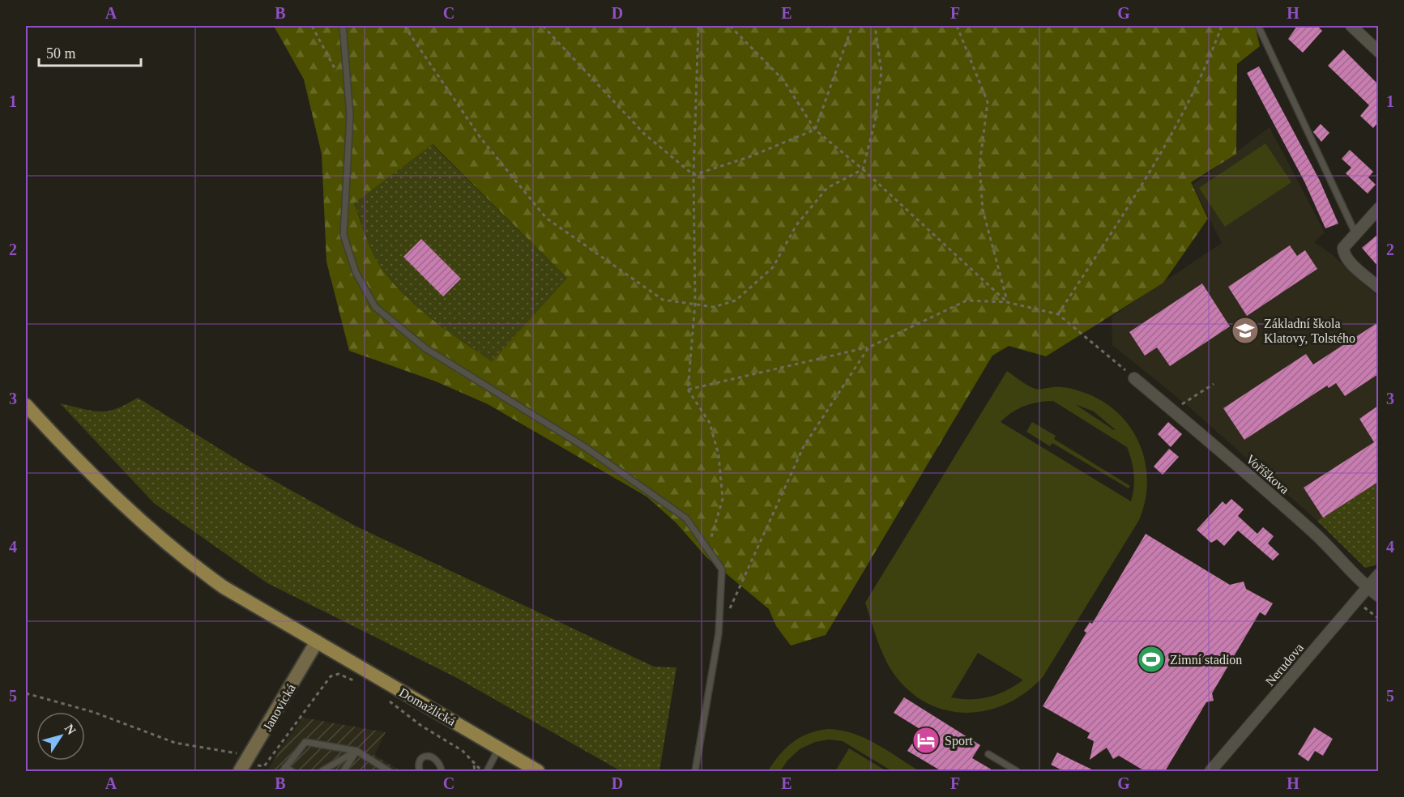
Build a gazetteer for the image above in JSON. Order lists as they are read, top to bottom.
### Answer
{
  "streets": {
    "main road": ["Domažlická", "Janovická"],
    "street": ["Voříškova", "Nerudova"]
  },
  "crossings": [
    ["Voříškova", "Nerudova"],
    ["Domažlická", "Janovická"]
  ],
  "places": {
    "school or university": ["Základní škola Klatovy, Tolstého"],
    "sports": ["Zimní stadion"],
    "hotel": ["Sport"]
  },
  "scale_bar": "50 m",
  "north": "top right",
  "grid": {
    "columns": [
      "A",
      "B",
      "C",
      "D",
      "E",
      "F",
      "G",
      "H"
    ],
    "rows": [
      "1",
      "2",
      "3",
      "4",
      "5"
    ]
  }
}
